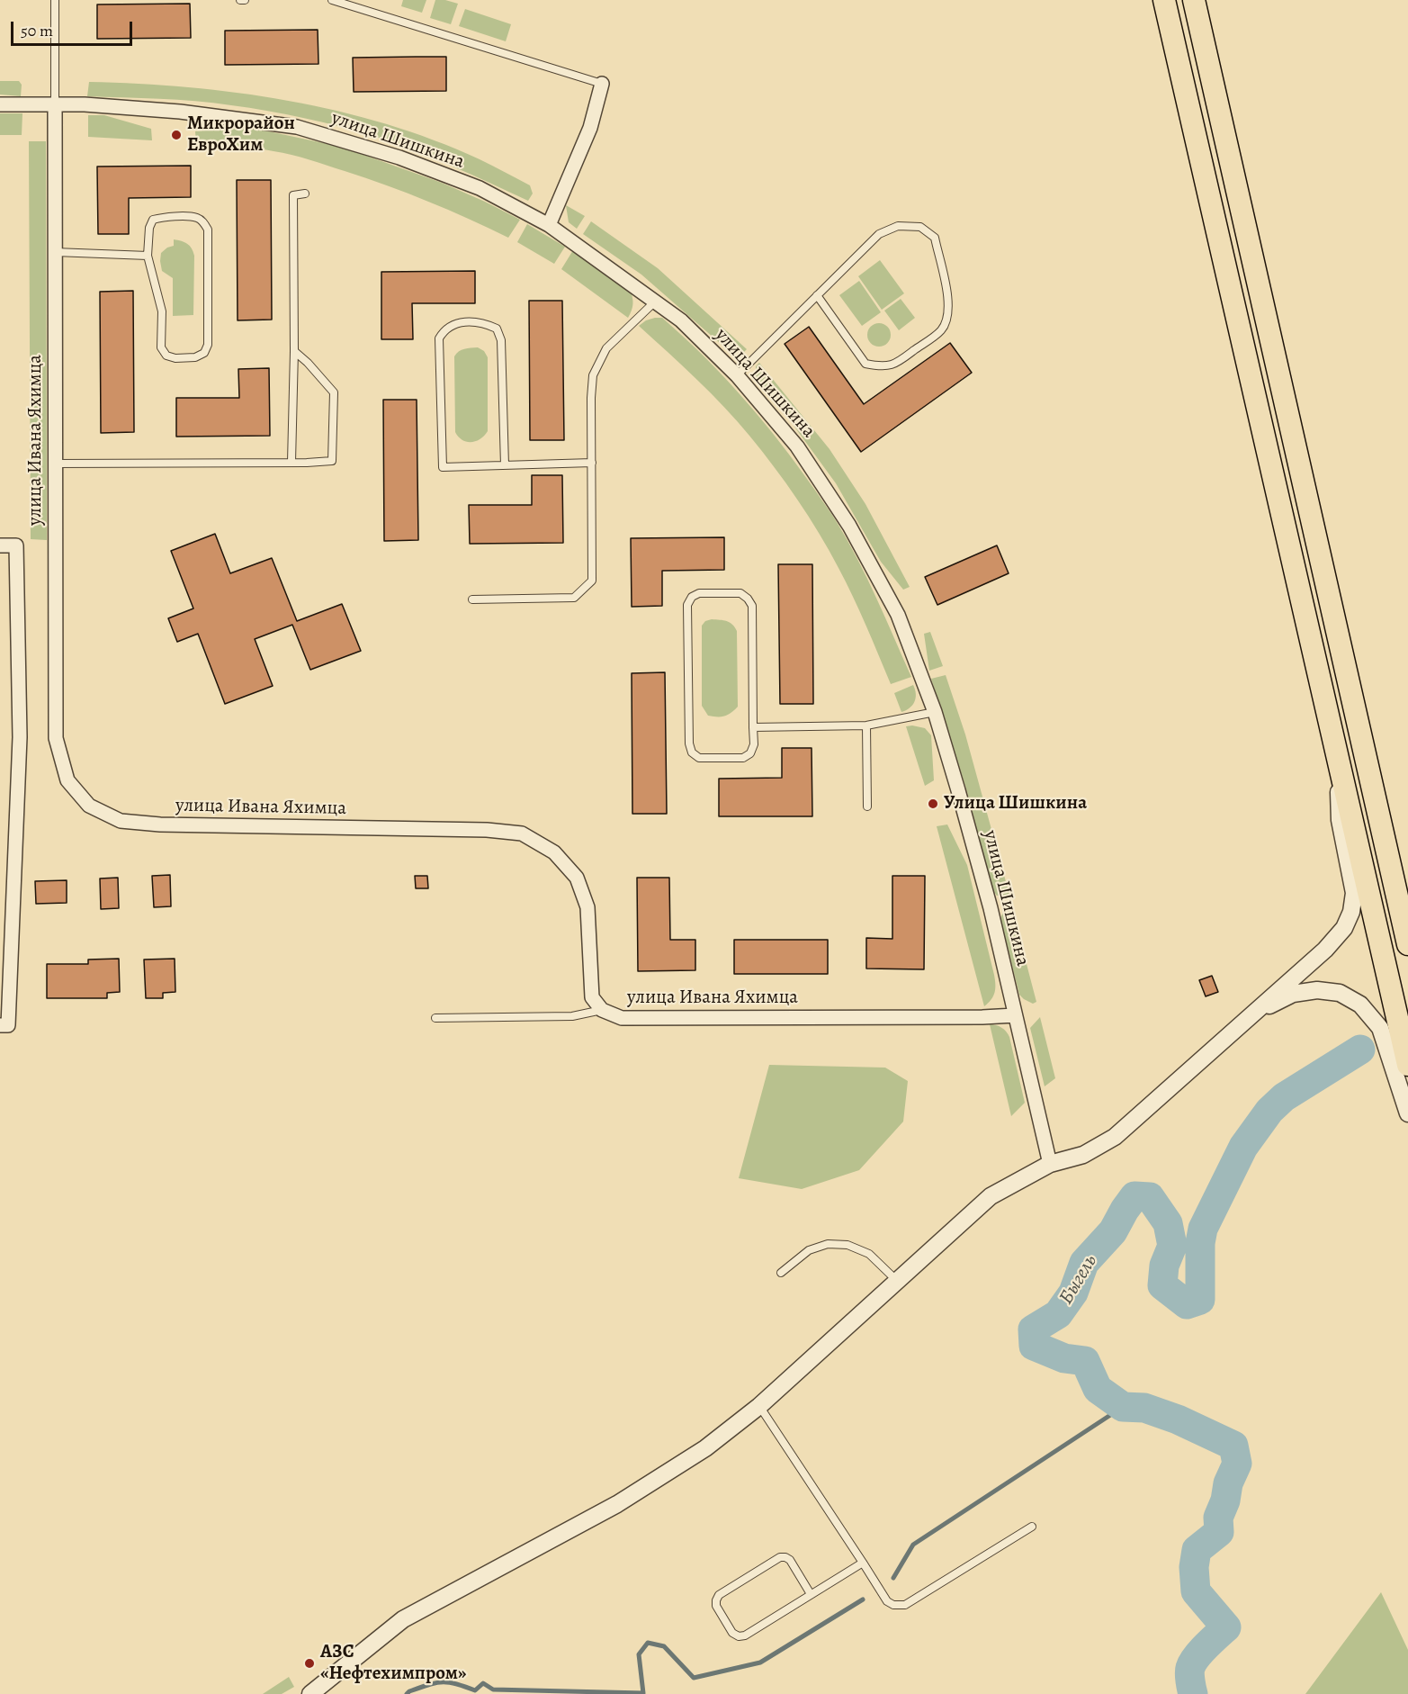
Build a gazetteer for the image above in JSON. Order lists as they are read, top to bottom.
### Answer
{
  "streets": {
    "street": ["улица Шишкина", "улица Ивана Яхимца"]
  },
  "crossings": [
    ["улица Шишкина", "улица Ивана Яхимца"]
  ],
  "water": ["Быгель"],
  "places": ["Микрорайон ЕвроХим", "Улица Шишкина", "АЗС «Нефтехимпром»"],
  "scale_bar": "50 m"
}
